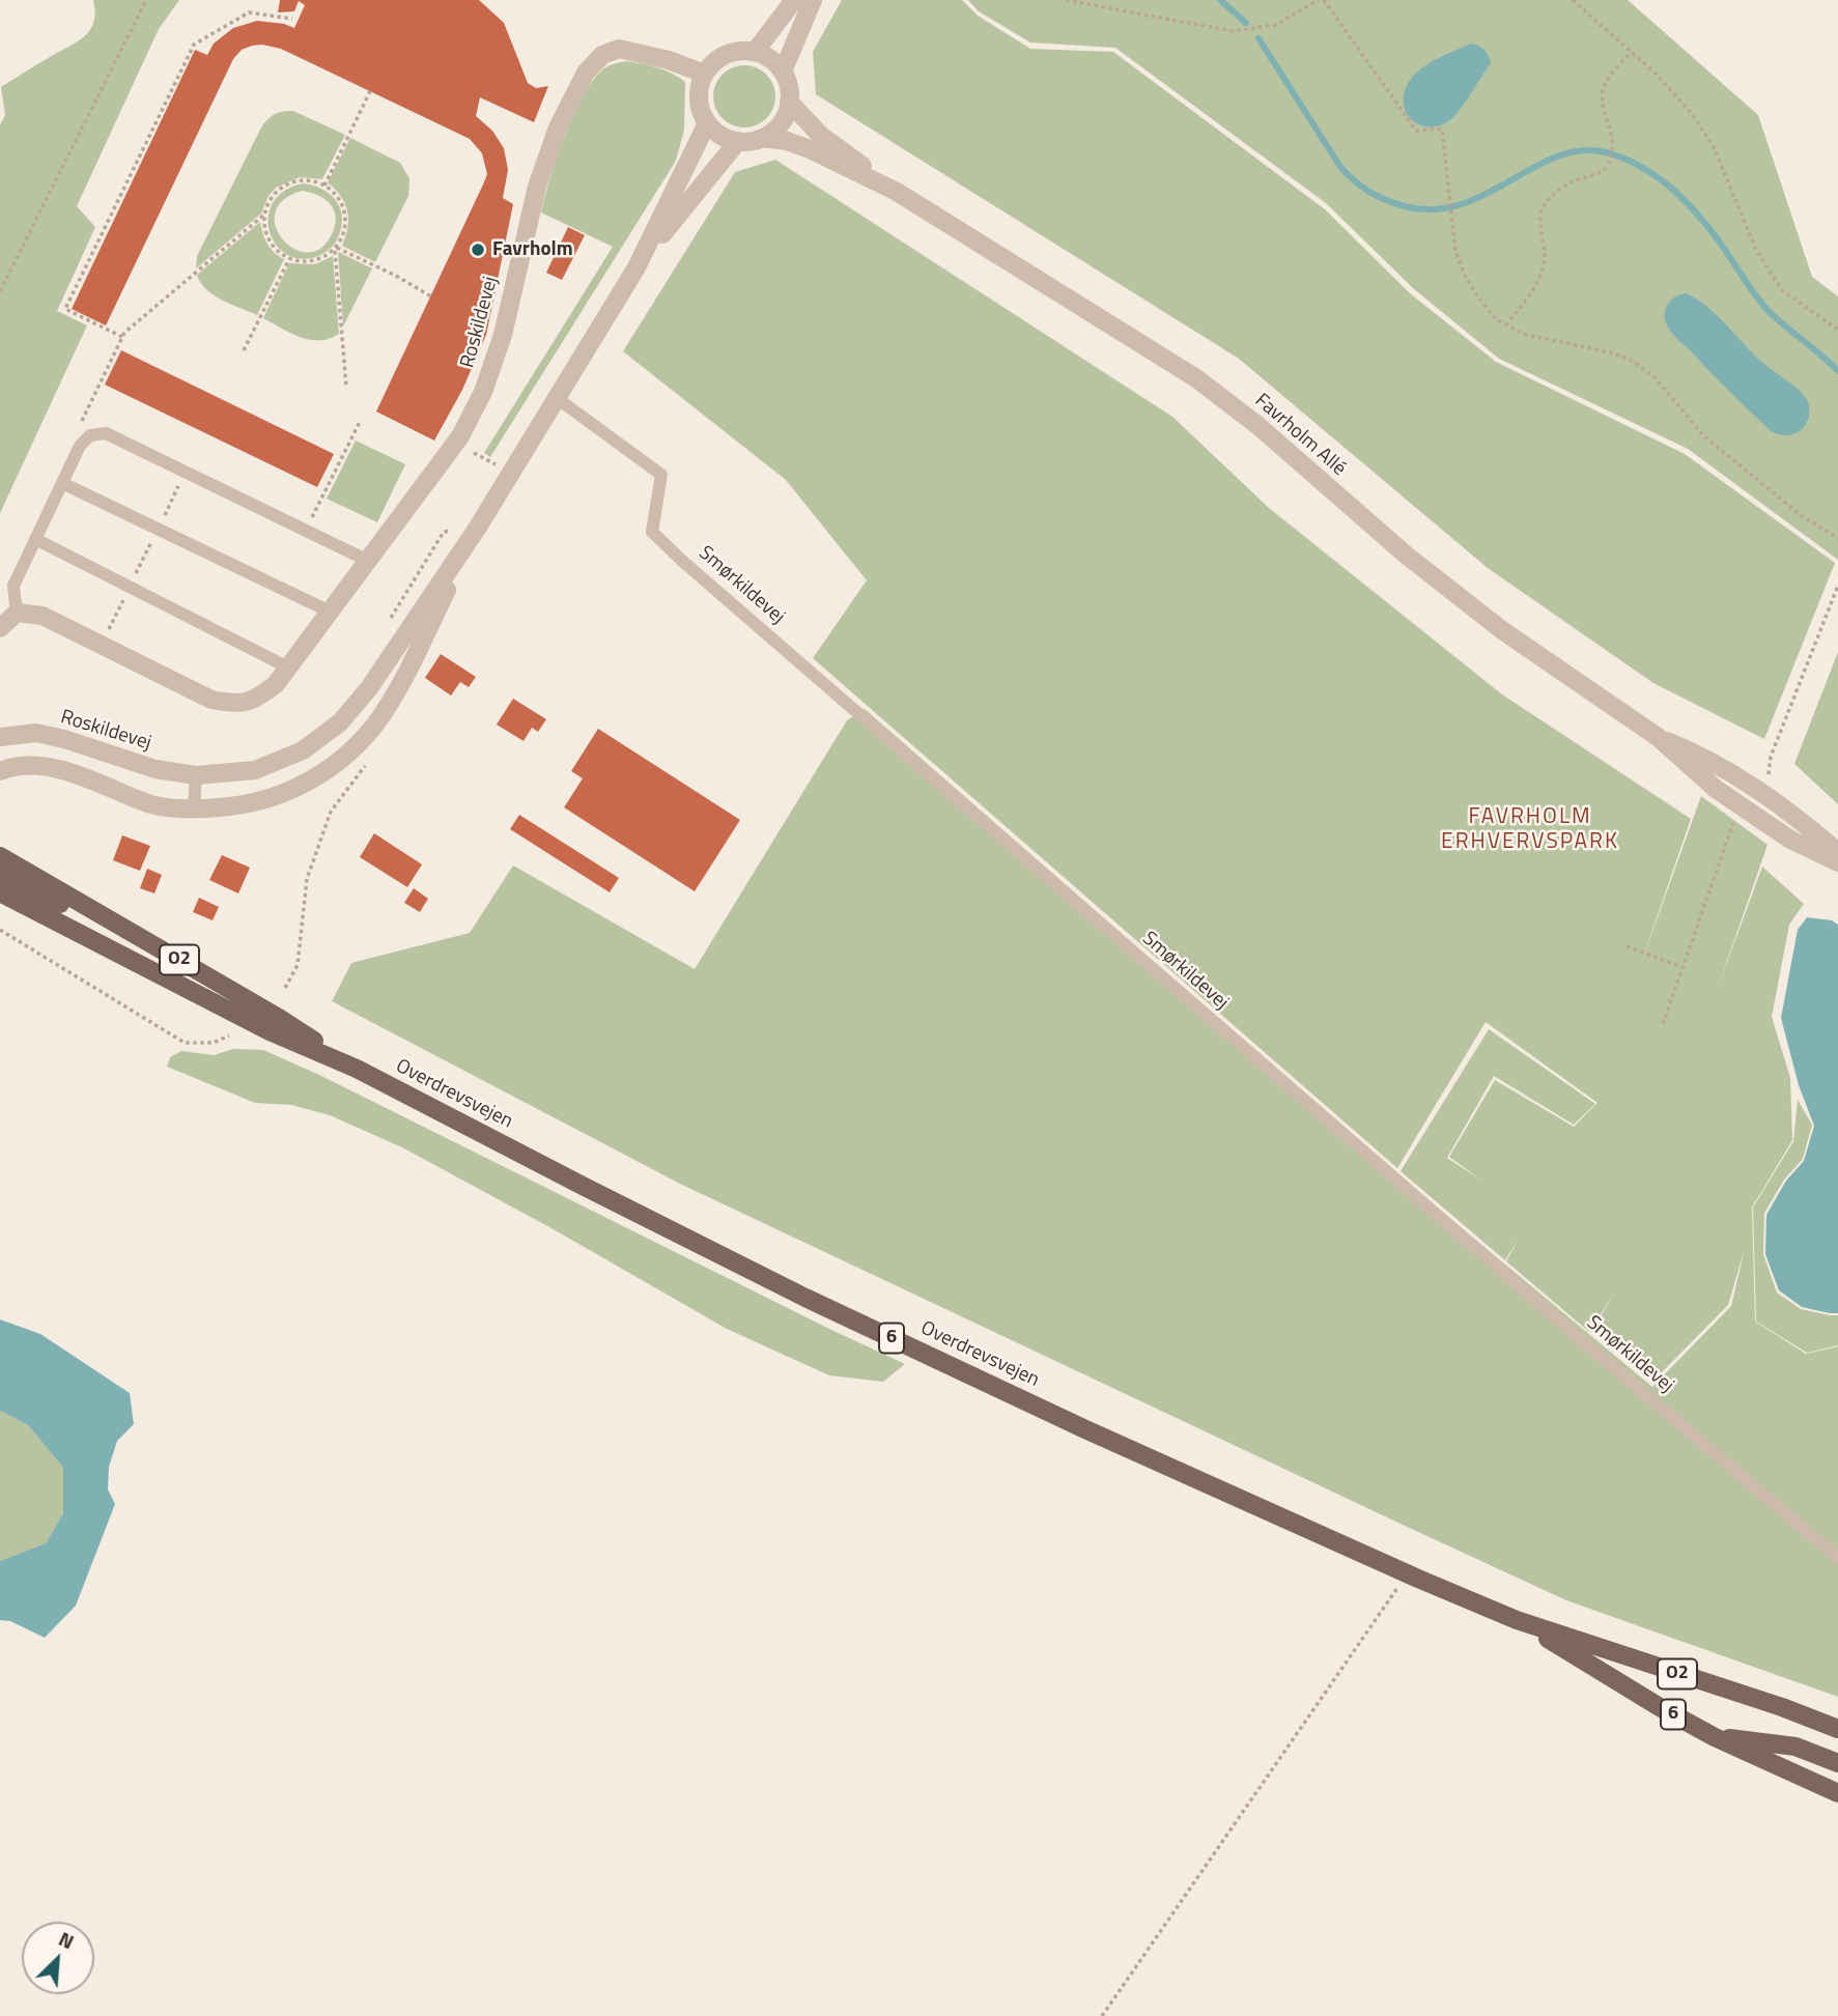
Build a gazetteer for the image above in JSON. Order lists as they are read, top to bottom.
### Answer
{
  "streets": {
    "main road": ["O2", "Overdrevsvejen", "6"],
    "street": ["Roskildevej", "Favrholm Allé"],
    "lane": ["Smørkildevej"]
  },
  "crossings": [
    ["Roskildevej", "Favrholm Allé"],
    ["Roskildevej", "Smørkildevej"]
  ],
  "districts": ["FAVRHOLM ERHVERVSPARK"],
  "places": ["Favrholm"],
  "north": "top right"
}
